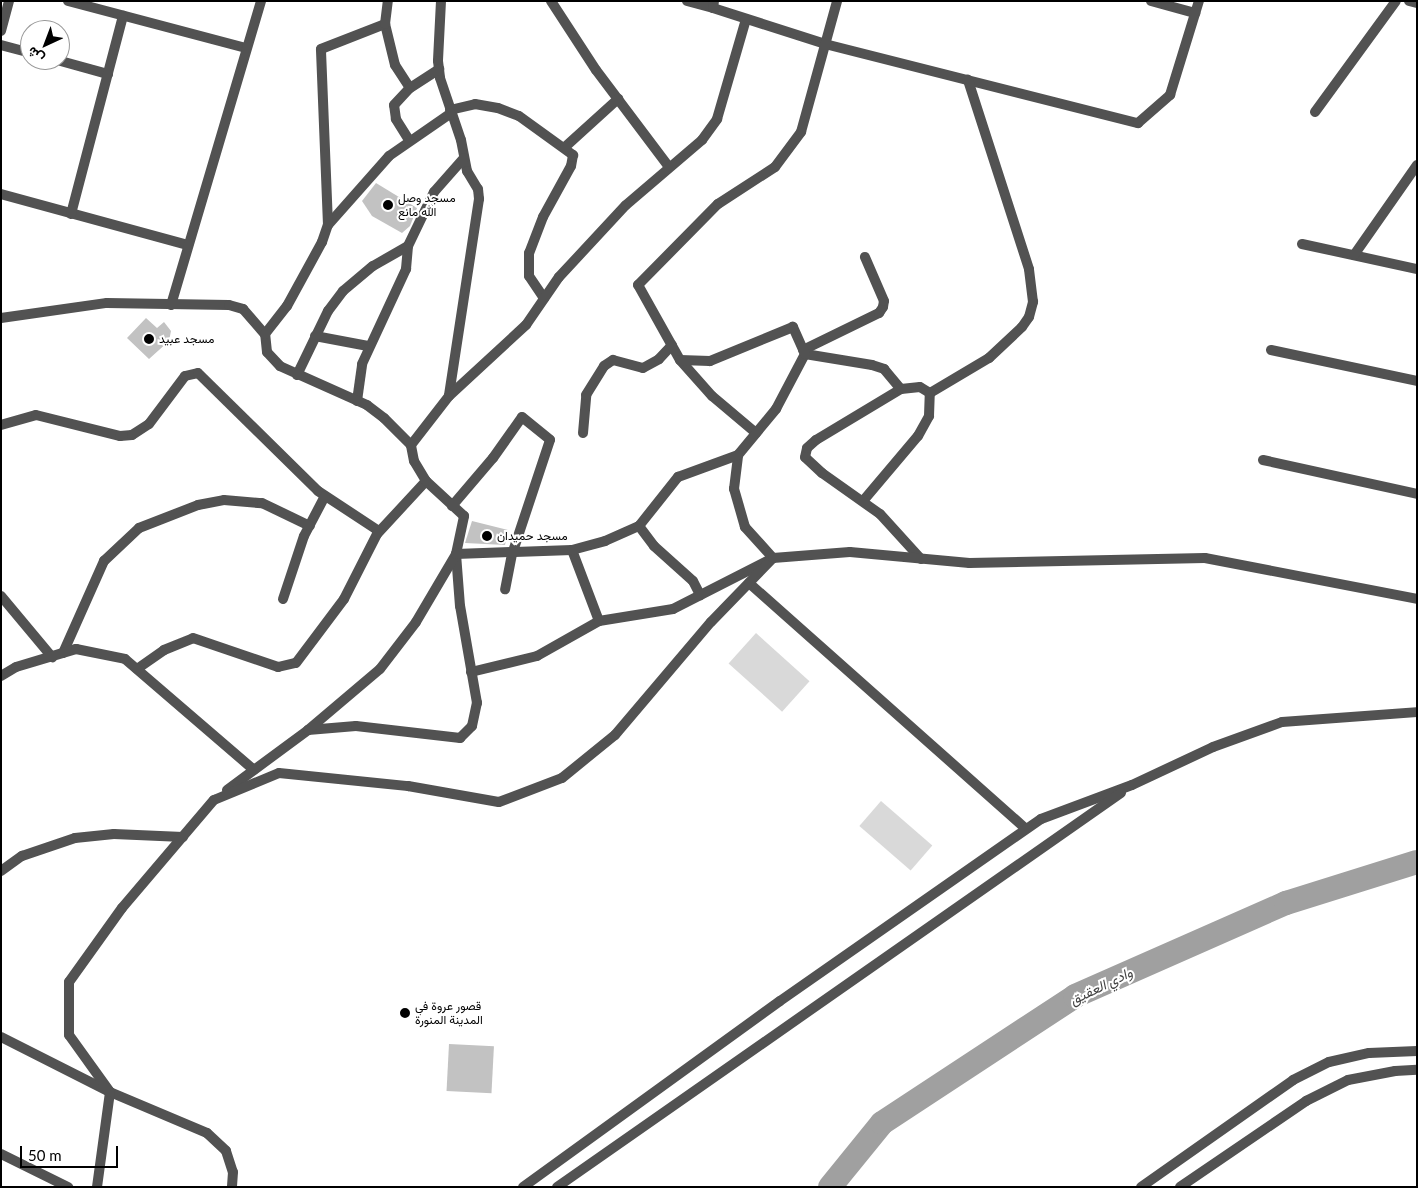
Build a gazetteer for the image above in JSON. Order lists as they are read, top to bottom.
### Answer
{
  "water": ["وادي العقيق"],
  "places": [
    "مسجد وصل الله مانع",
    "مسجد عبيد",
    "مسجد حميدان",
    "قصور عروة في المدينة المنورة"
  ],
  "scale_bar": "50 m",
  "north": "bottom left"
}
